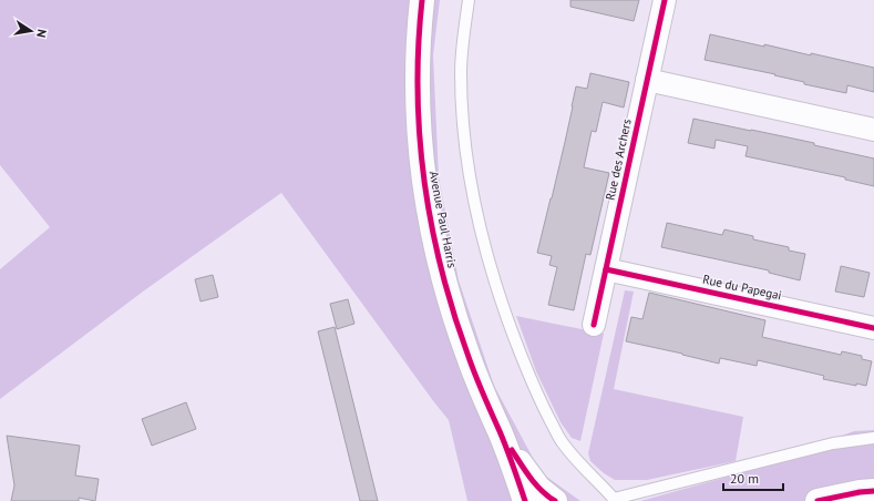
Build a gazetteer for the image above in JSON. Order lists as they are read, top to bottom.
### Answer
{
  "streets": {
    "main road": ["Avenue Paul Harris"],
    "street": ["Rue des Archers", "Rue du Papegai"]
  },
  "crossings": [
    ["Rue des Archers", "Rue du Papegai"]
  ],
  "scale_bar": "20 m",
  "north": "right"
}
